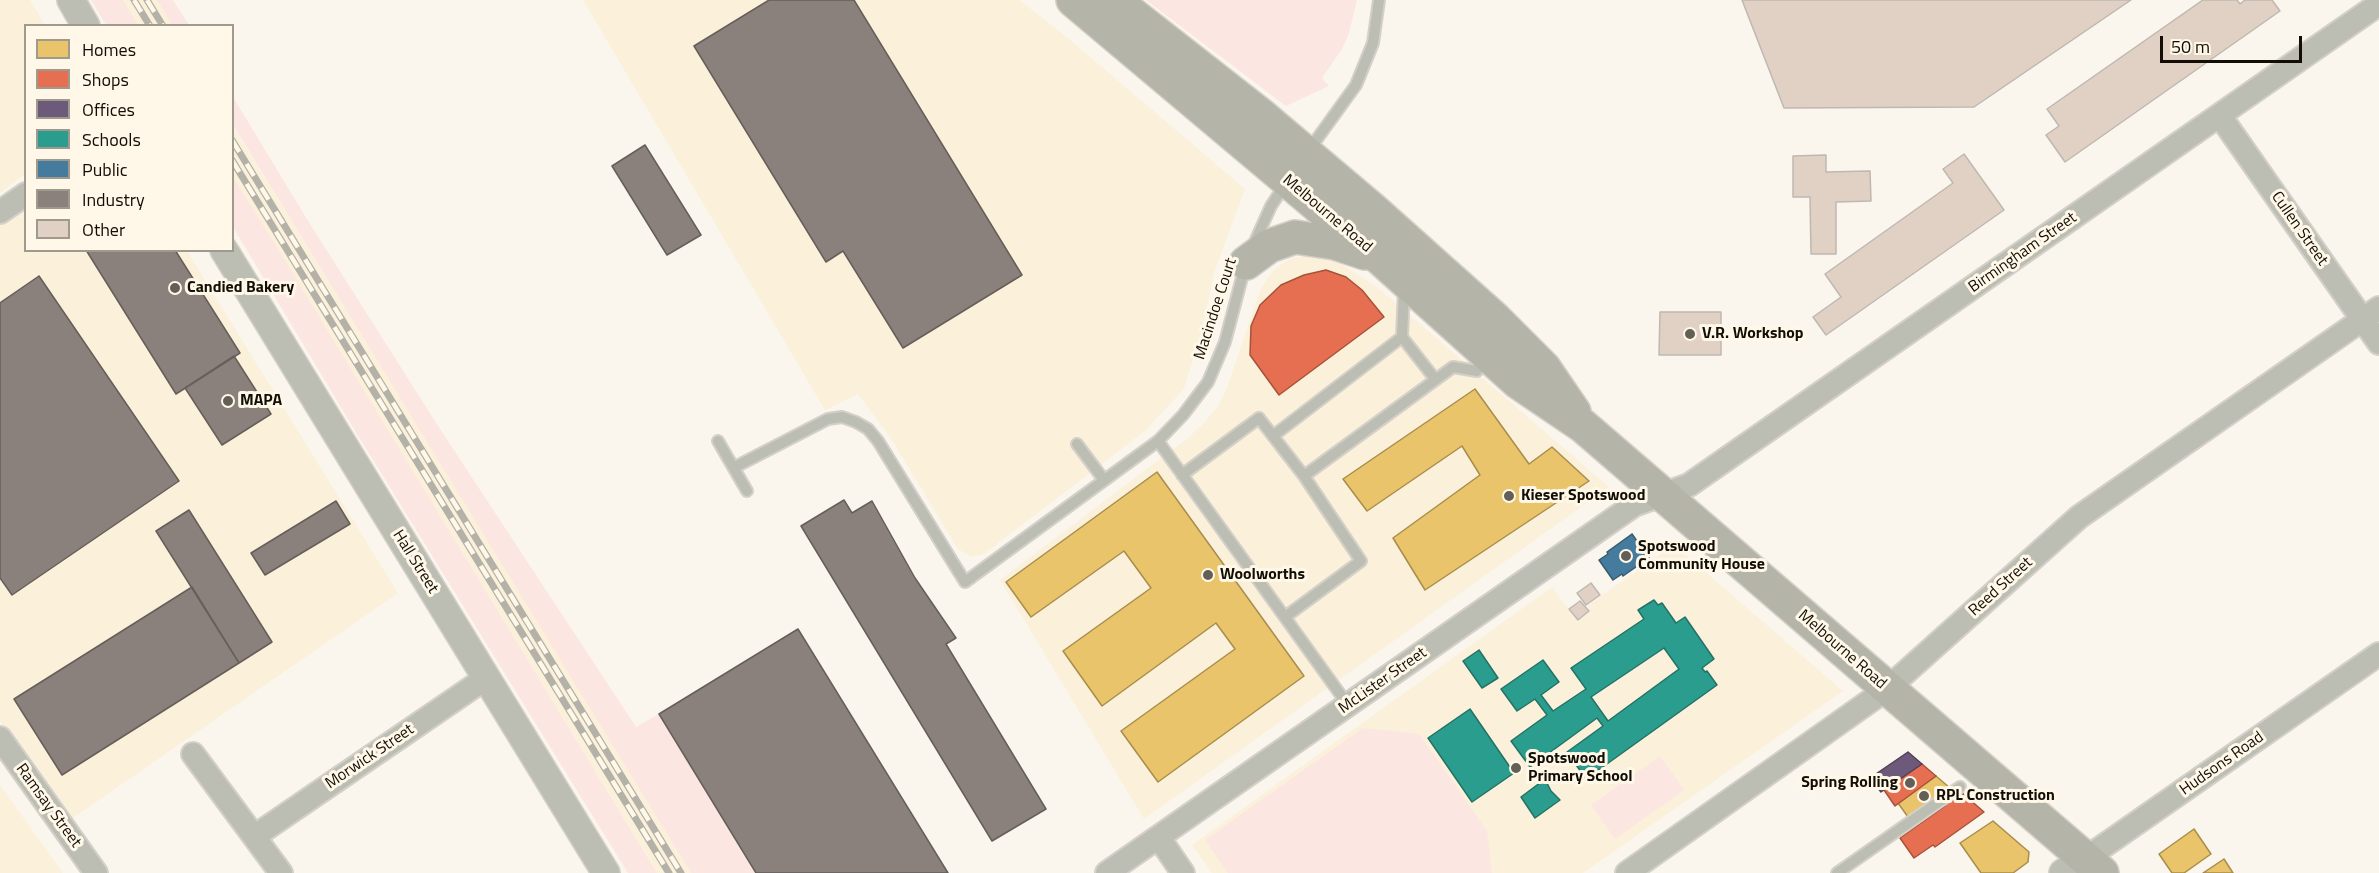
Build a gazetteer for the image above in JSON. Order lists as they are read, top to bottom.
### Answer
{
  "streets": {
    "main road": ["Melbourne Road"],
    "street": [
      "Cullen Street",
      "Birmingham Street",
      "Hall Street",
      "Reed Street",
      "McLister Street",
      "Morwick Street",
      "Hudsons Road",
      "Ramsay Street"
    ],
    "lane": ["Macindoe Court"]
  },
  "crossings": [
    ["Melbourne Road", "Birmingham Street"],
    ["Melbourne Road", "Macindoe Court"],
    ["Melbourne Road", "Reed Street"],
    ["Melbourne Road", "McLister Street"],
    ["Melbourne Road", "Hudsons Road"],
    ["Cullen Street", "Birmingham Street"],
    ["Cullen Street", "Reed Street"],
    ["Birmingham Street", "McLister Street"],
    ["Hall Street", "Morwick Street"]
  ],
  "places": [
    "Candied Bakery",
    "V.R. Workshop",
    "MAPA",
    "Kieser Spotswood",
    "Spotswood Community House",
    "Woolworths",
    "Spotswood Primary School",
    "Spring Rolling",
    "RPL Construction"
  ],
  "legend": [
    "Homes",
    "Shops",
    "Offices",
    "Schools",
    "Public",
    "Industry",
    "Other"
  ],
  "scale_bar": "50 m"
}
